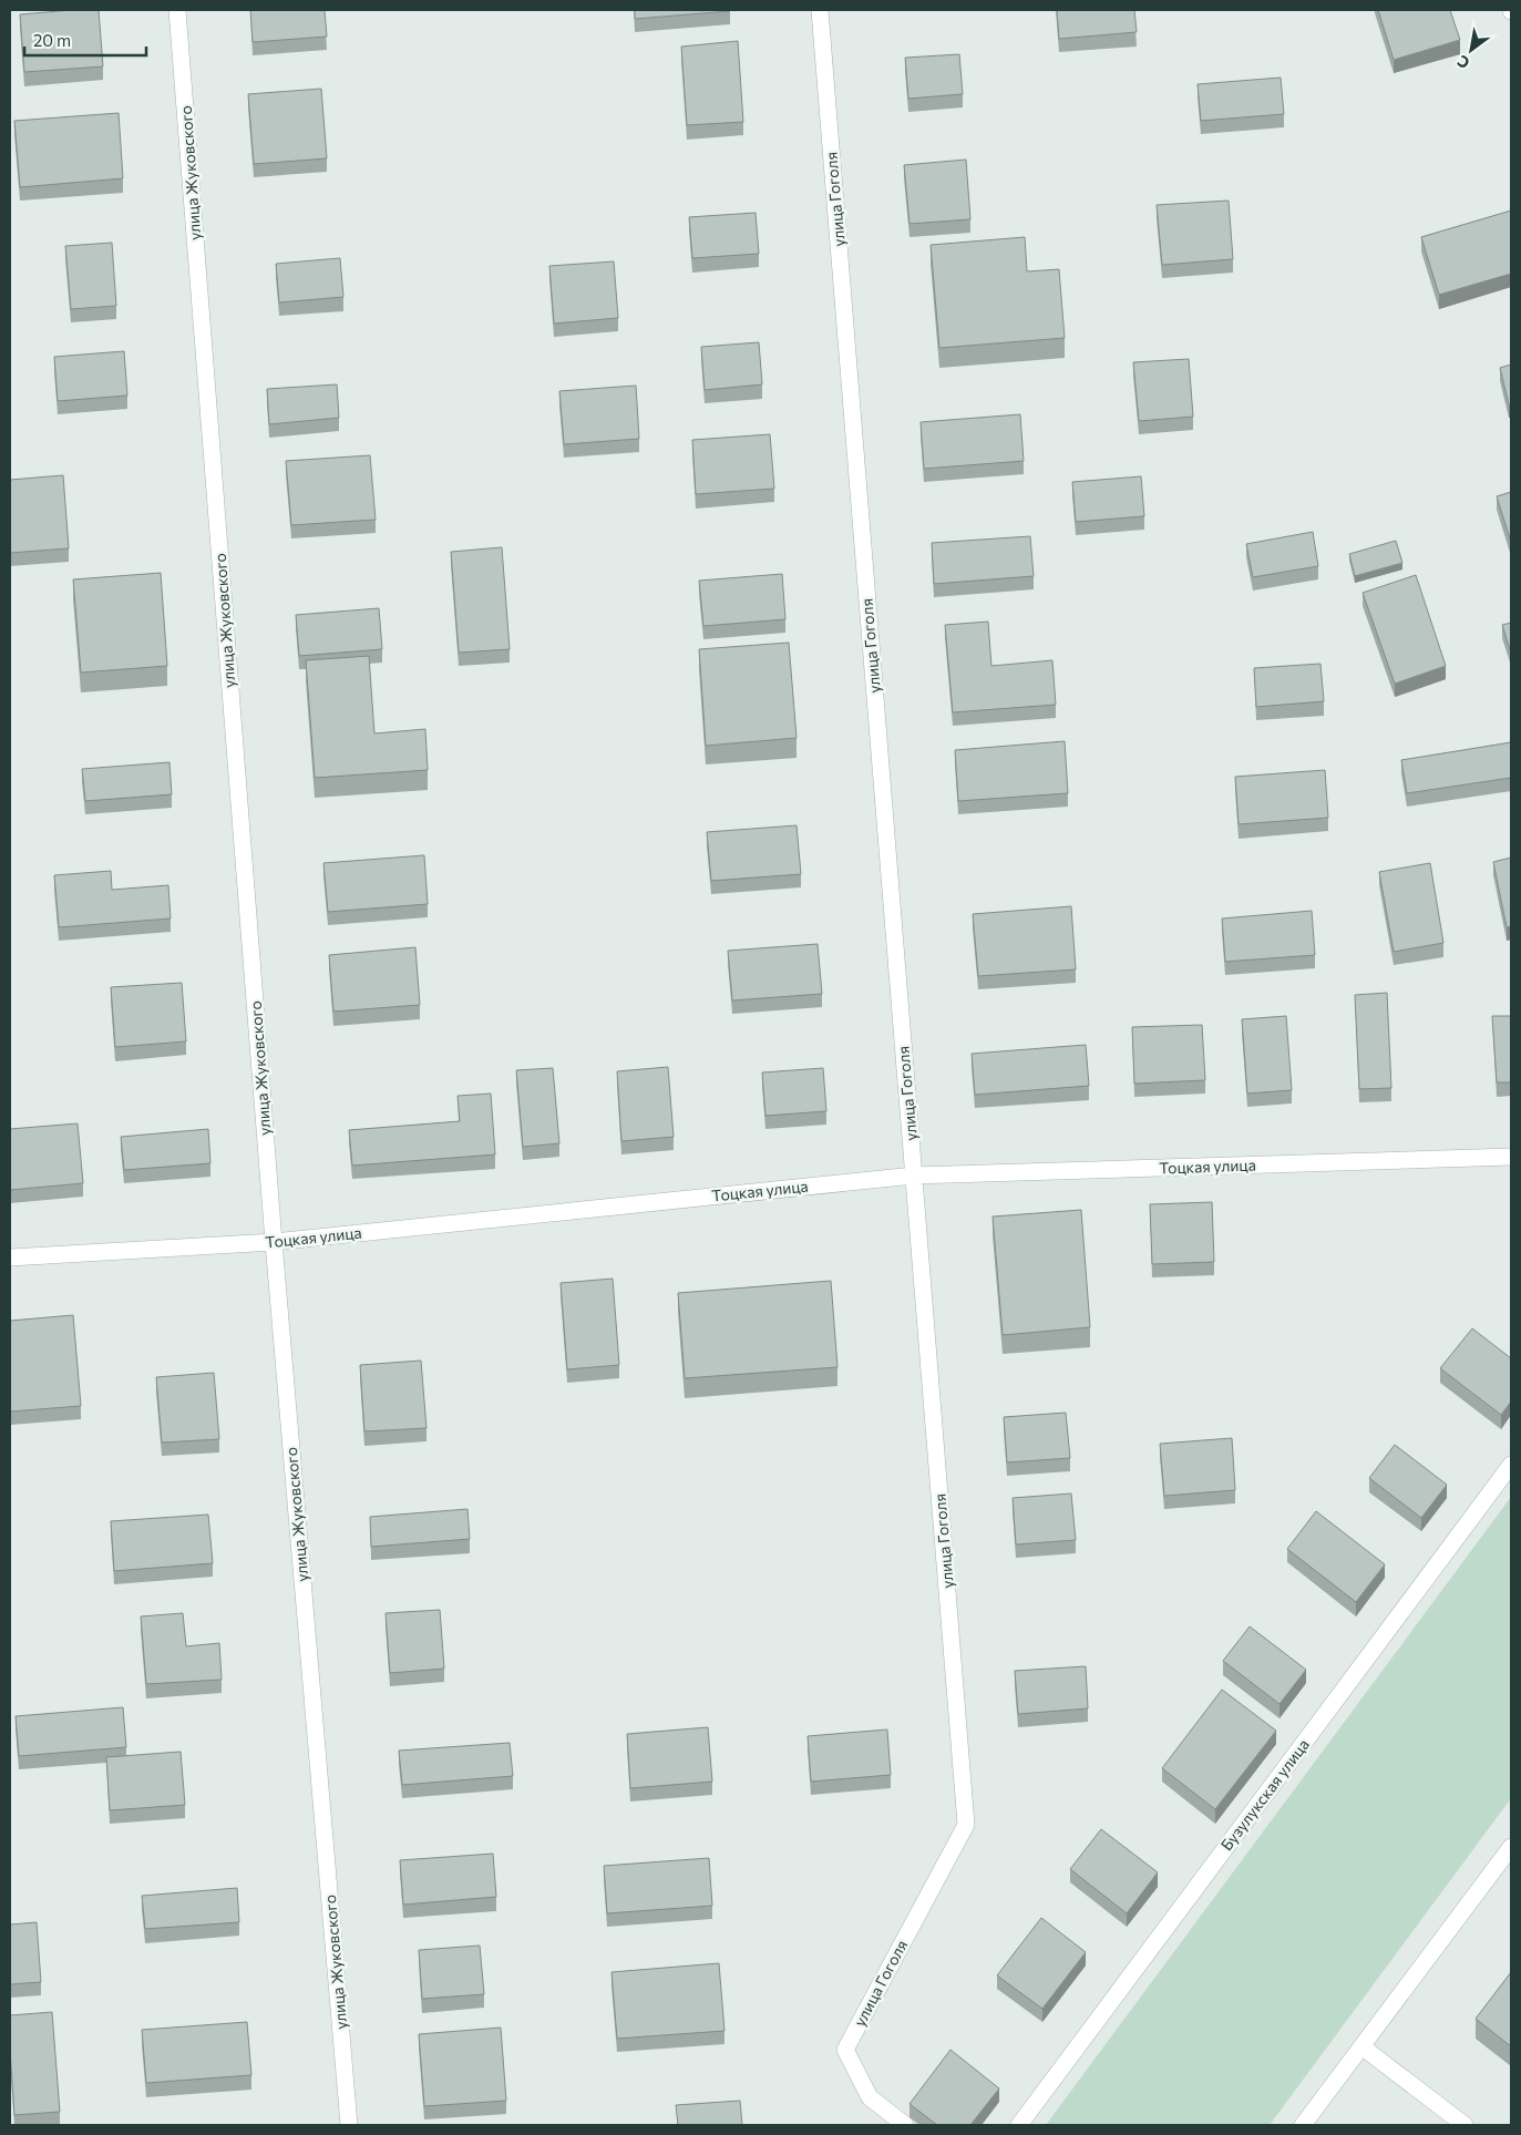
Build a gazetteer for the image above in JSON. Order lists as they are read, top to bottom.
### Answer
{
  "streets": {
    "street": [
      "улица Жуковского",
      "улица Гоголя",
      "Тоцкая улица",
      "Бузулукская улица"
    ]
  },
  "crossings": [
    ["улица Жуковского", "Тоцкая улица"],
    ["улица Гоголя", "Тоцкая улица"]
  ],
  "scale_bar": "20 m",
  "north": "bottom left"
}
